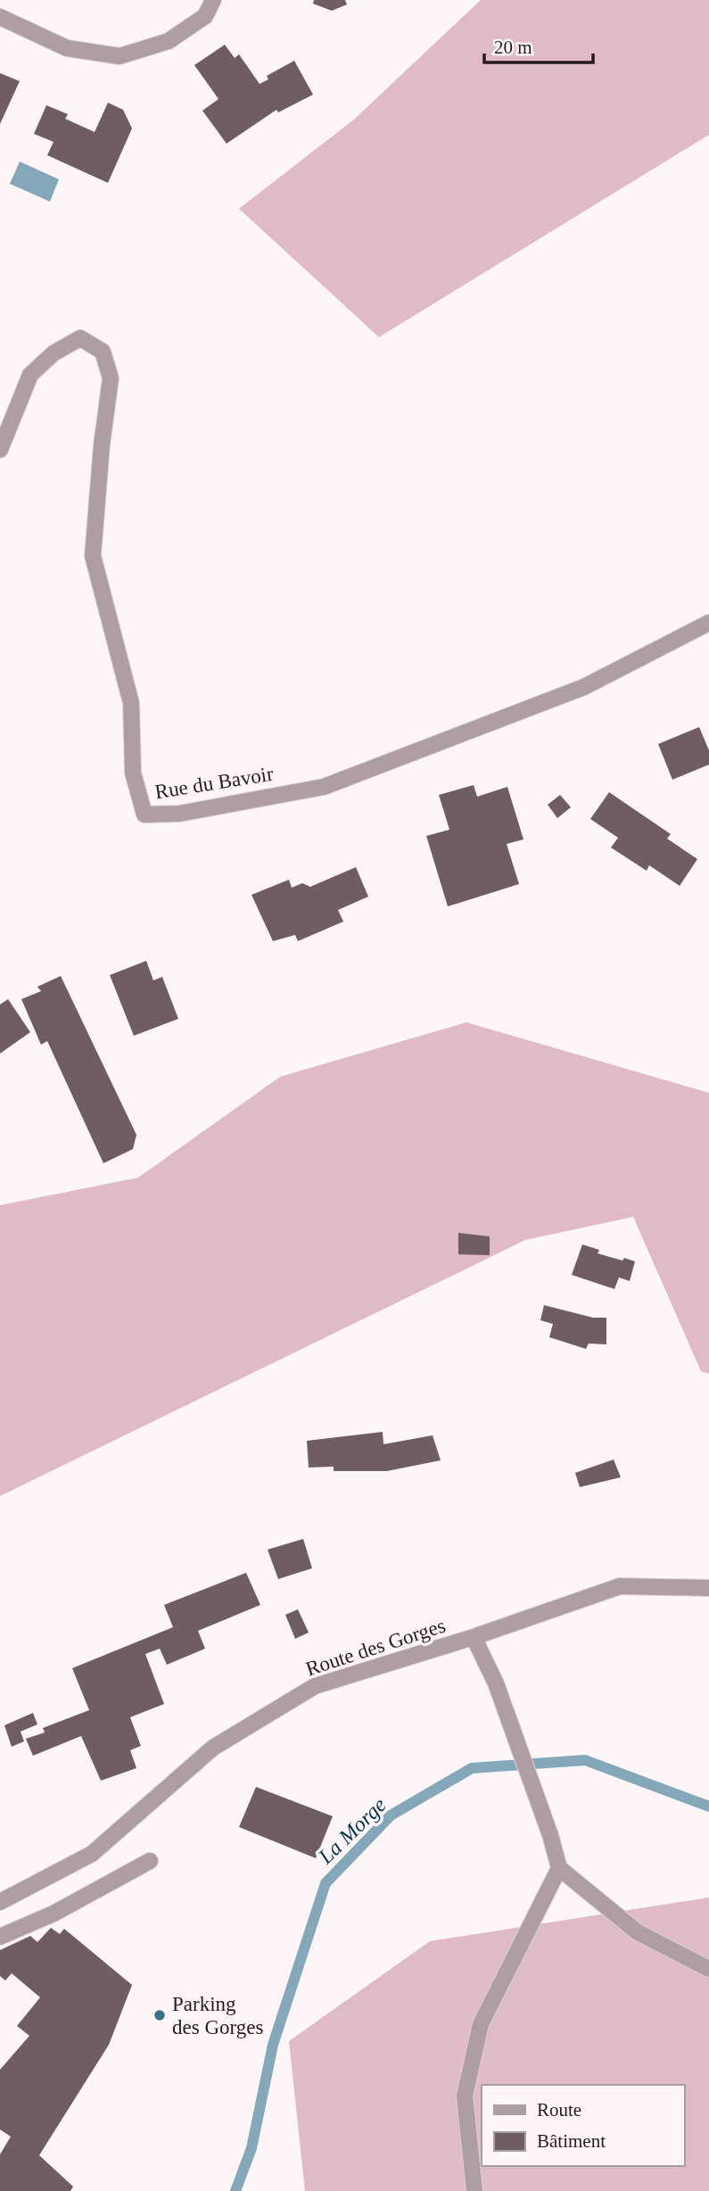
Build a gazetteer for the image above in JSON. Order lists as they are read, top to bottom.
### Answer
{
  "streets": {
    "street": ["Rue du Bavoir", "Route des Gorges"]
  },
  "water": ["La Morge"],
  "places": ["Parking des Gorges"],
  "legend": ["Route", "Bâtiment"],
  "scale_bar": "20 m"
}
